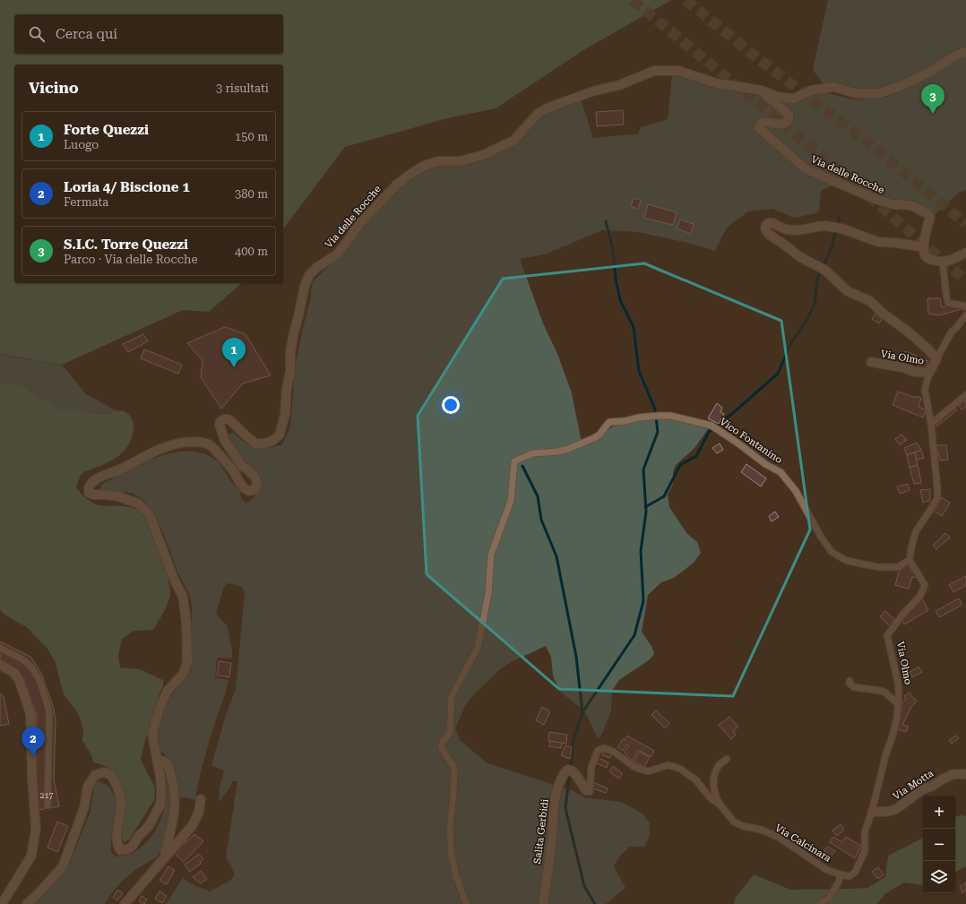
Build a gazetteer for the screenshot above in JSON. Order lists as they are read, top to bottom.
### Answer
{
  "streets": {
    "street": [
      "Via delle Rocche",
      "Via Olmo",
      "Vico Fontanino",
      "Via Motta",
      "Salita Gerbidi",
      "Via Calcinara"
    ]
  },
  "crossings": [
    ["Via Olmo", "Vico Fontanino"],
    ["Via Olmo", "Via Motta"],
    ["Via Olmo", "Via Calcinara"],
    ["Salita Gerbidi", "Via Calcinara"]
  ],
  "house_numbers": ["217"],
  "page": {
    "search": "Cerca qui",
    "heading": ["Vicino", "3 risultati"],
    "pins": ["3", "1", "2"],
    "list": [
      {
        "mark": "1",
        "name": "Forte Quezzi",
        "note": "Luogo",
        "value": "150 m"
      },
      {
        "mark": "2",
        "name": "Loria 4/ Biscione 1",
        "note": "Fermata",
        "value": "380 m"
      },
      {
        "mark": "3",
        "name": "S.I.C. Torre Quezzi",
        "note": "Parco · Via delle Rocche",
        "value": "400 m"
      }
    ],
    "map_buttons": ["+", "−"]
  }
}
